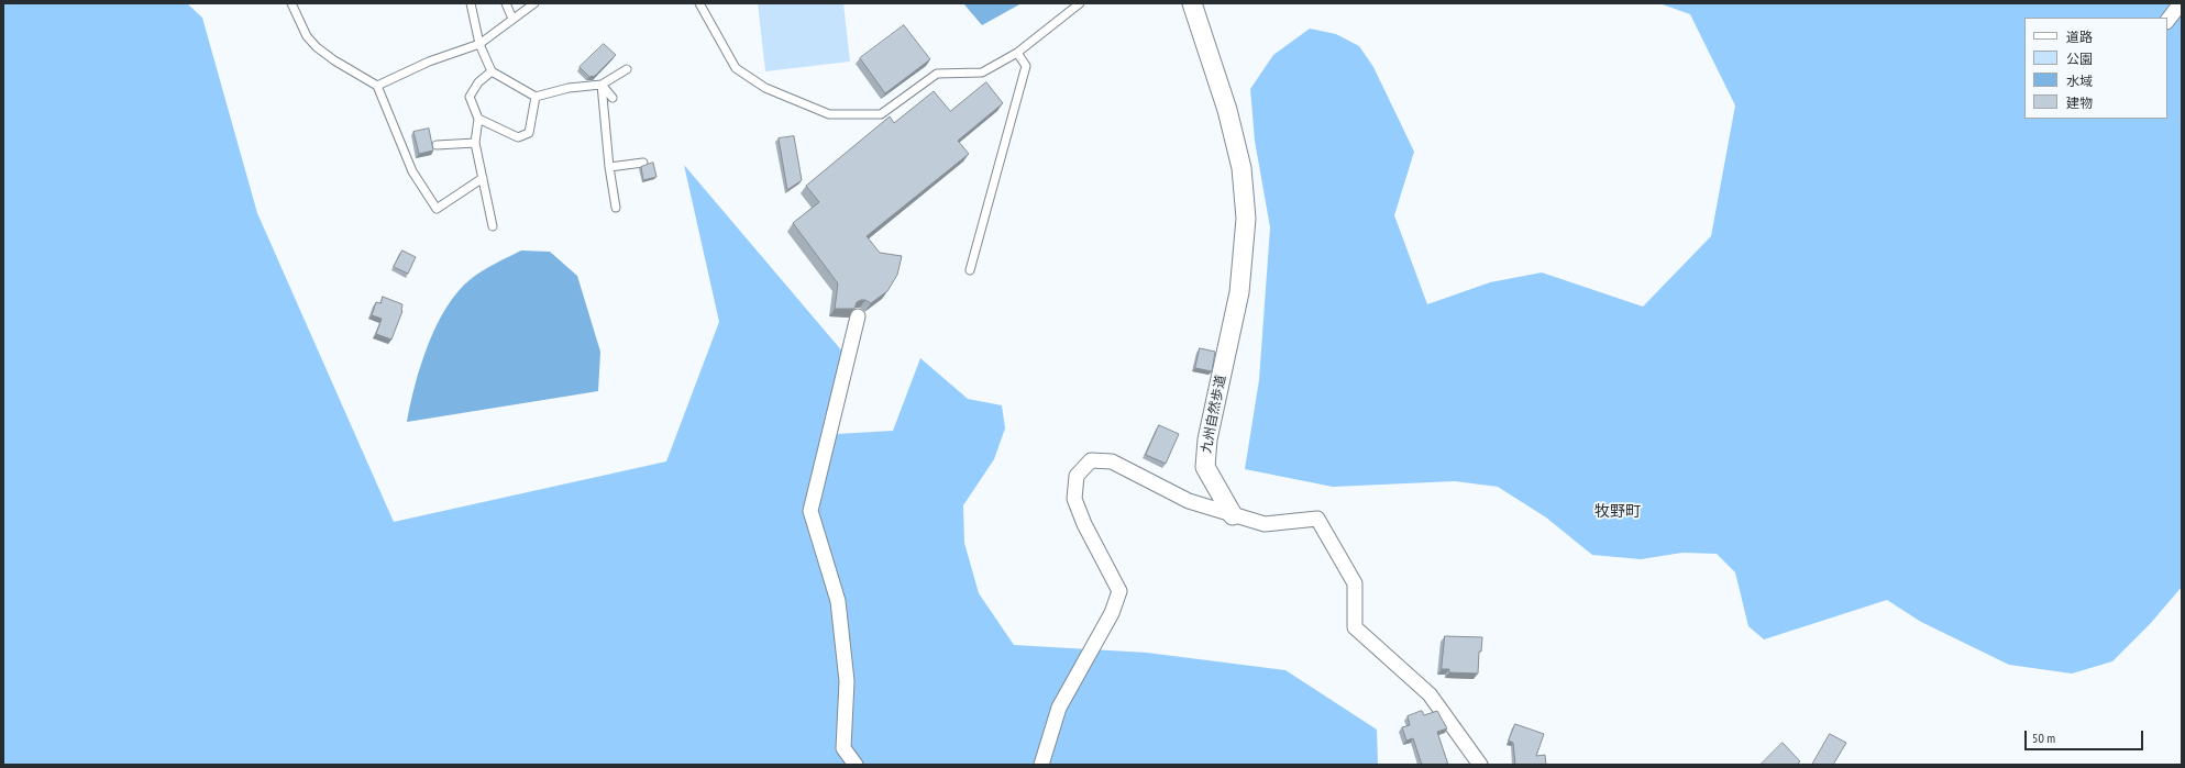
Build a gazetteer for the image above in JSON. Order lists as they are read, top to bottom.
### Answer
{
  "streets": {
    "street": ["九州自然歩道"]
  },
  "districts": ["牧野町"],
  "legend": [
    "道路",
    "公園",
    "水域",
    "建物"
  ],
  "scale_bar": "50 m"
}
